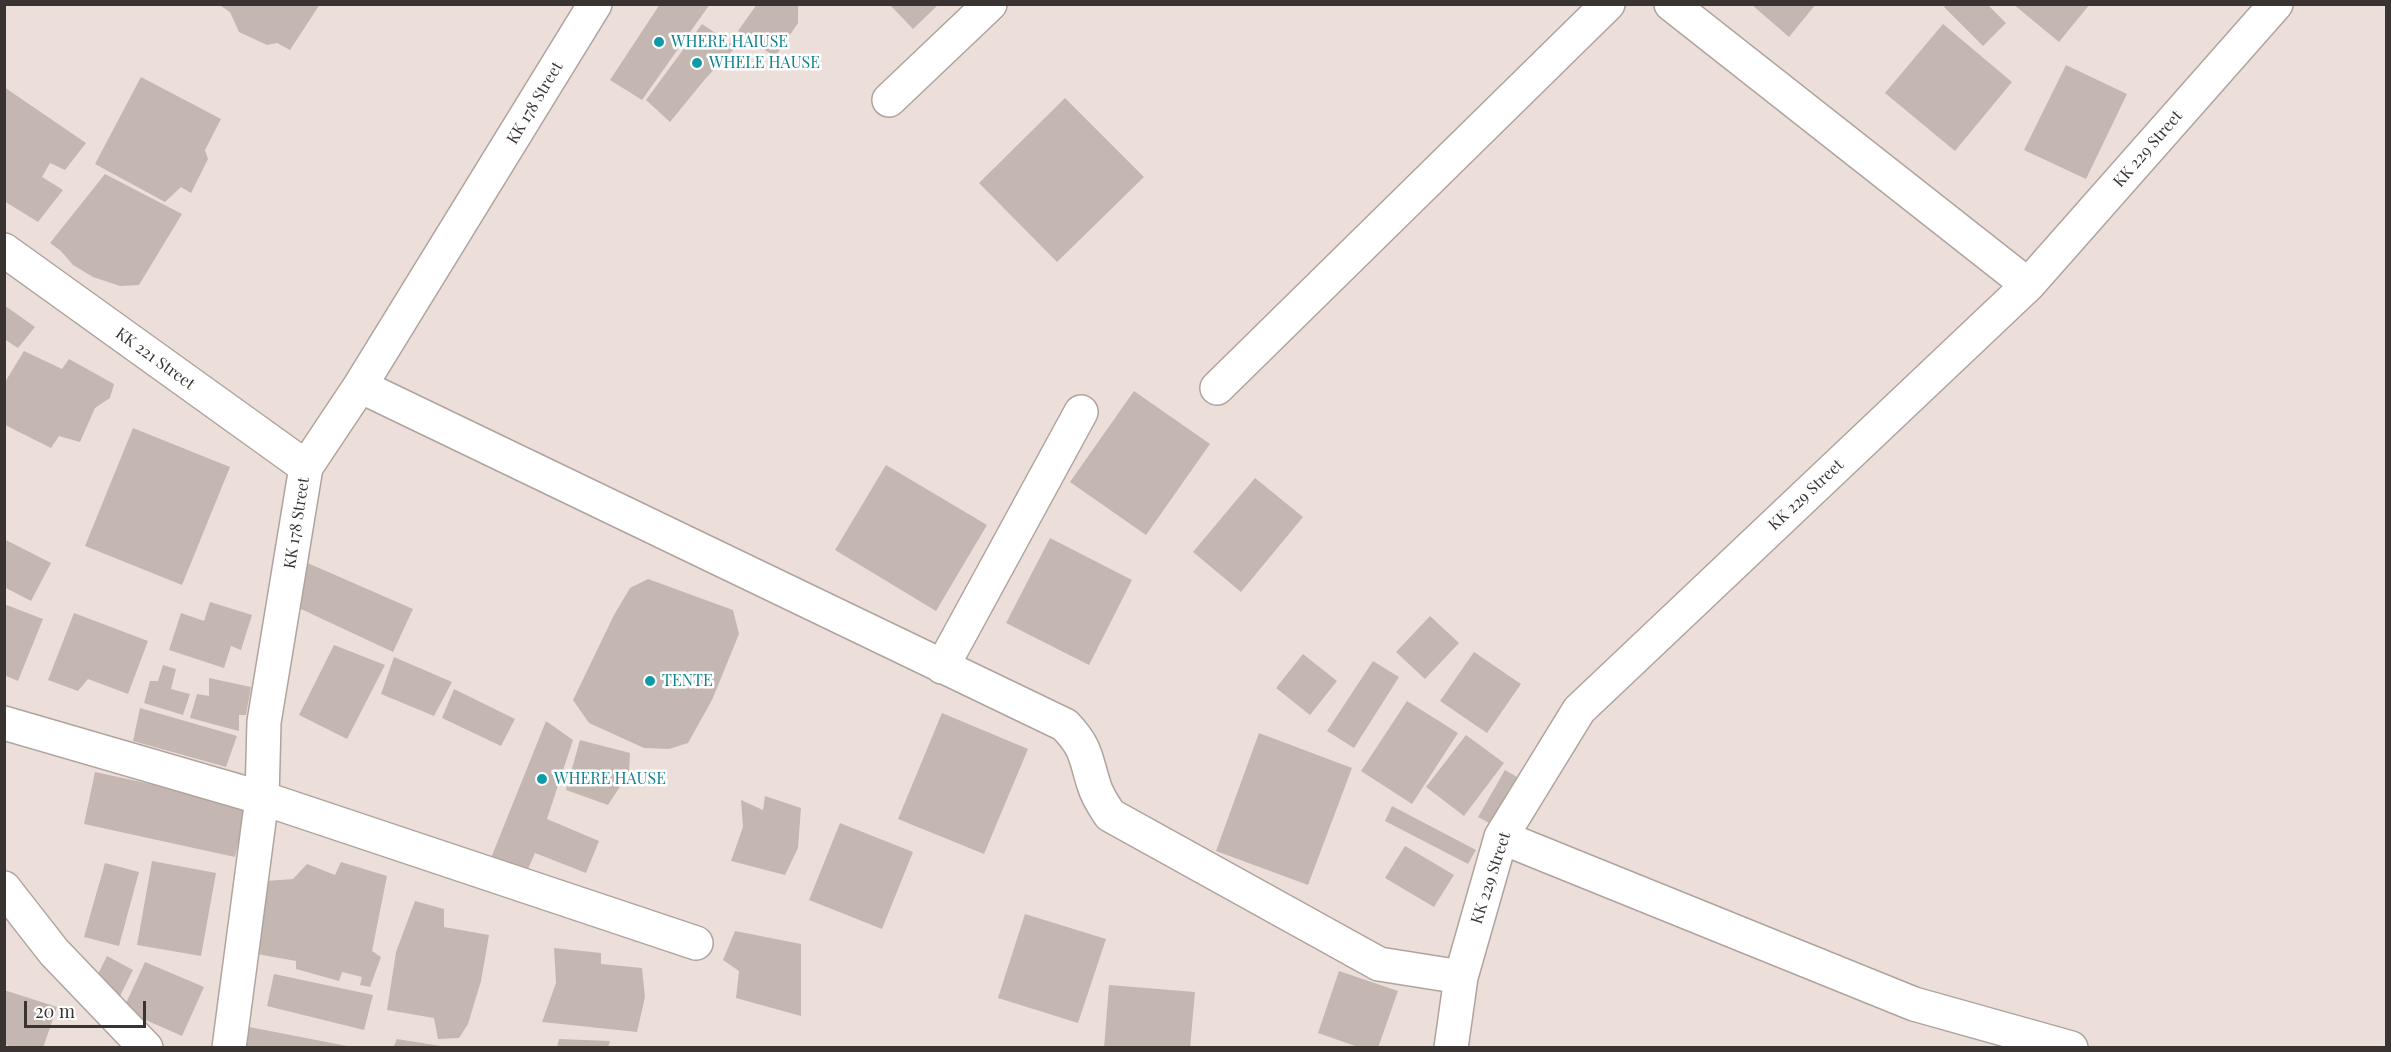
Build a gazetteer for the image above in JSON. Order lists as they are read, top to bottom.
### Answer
{
  "streets": {
    "street": ["KK 178 Street", "KK 229 Street", "KK 221 Street"]
  },
  "crossings": [
    ["KK 178 Street", "KK 221 Street"]
  ],
  "places": [
    "WHERE HAIUSE",
    "WHELE HAUSE",
    "TENTE",
    "WHERE HAUSE"
  ],
  "scale_bar": "20 m"
}
